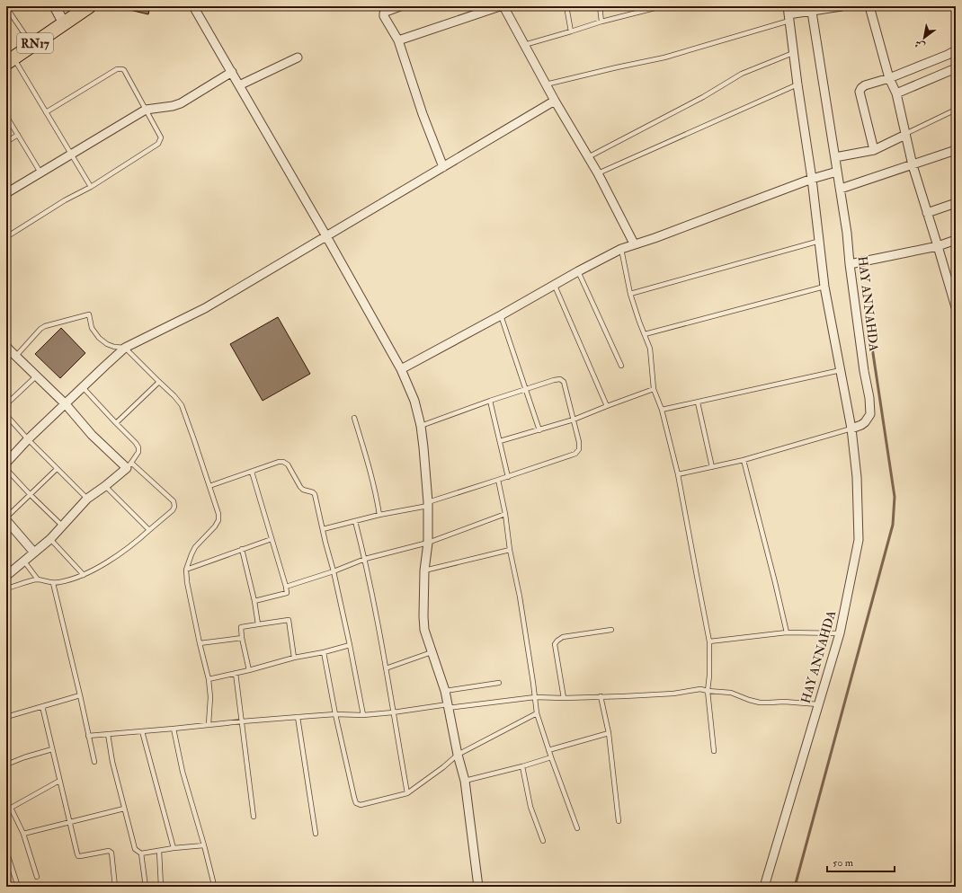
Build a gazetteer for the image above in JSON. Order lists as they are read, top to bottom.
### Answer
{
  "streets": {
    "main road": ["RN17"],
    "street": ["HAY ANNAHDA"]
  },
  "scale_bar": "50 m",
  "north": "bottom left"
}
